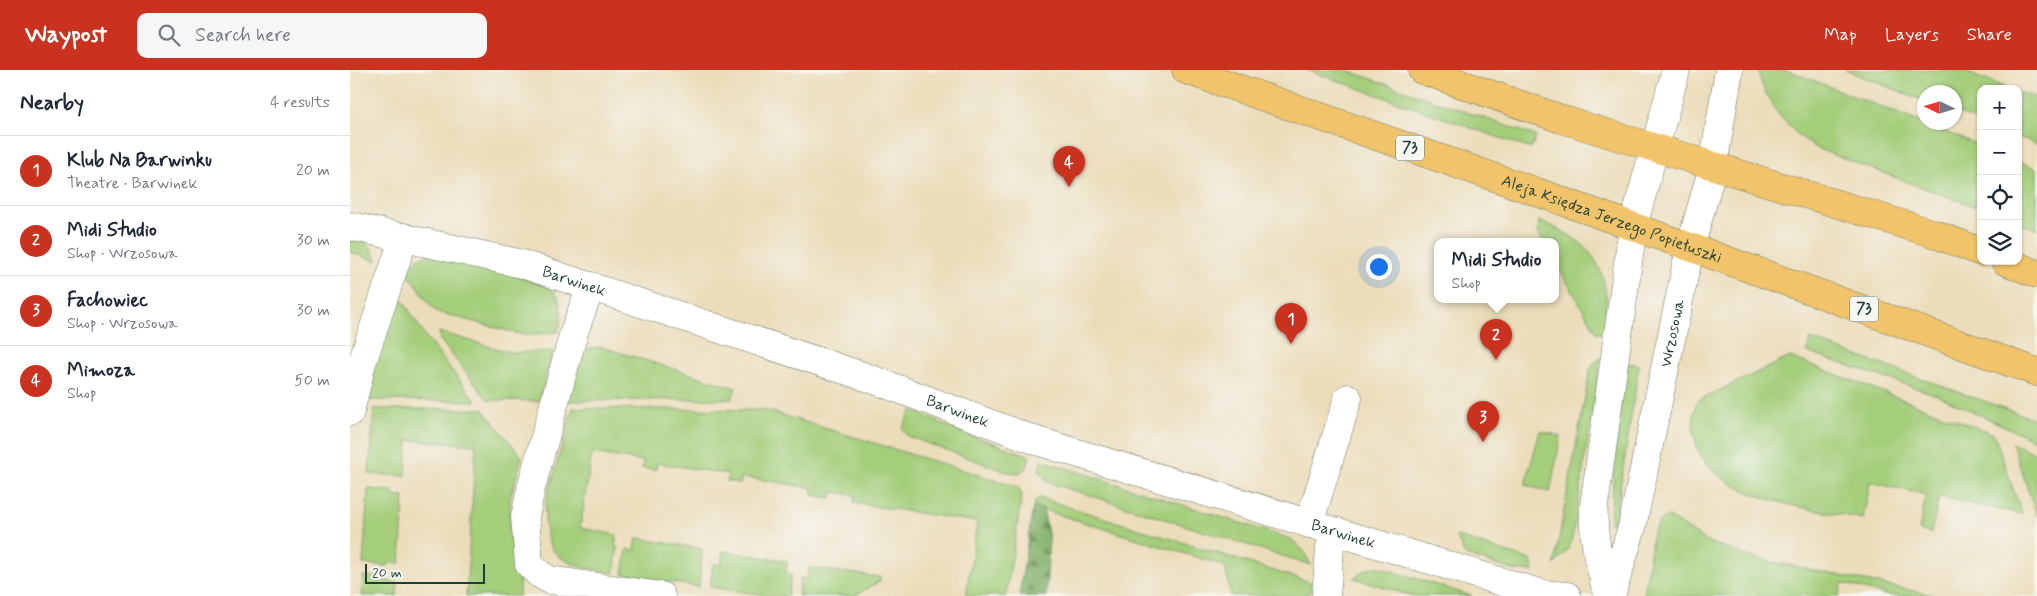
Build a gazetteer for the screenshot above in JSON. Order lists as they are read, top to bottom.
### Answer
{
  "streets": {
    "main road": ["73", "Aleja Księdza Jerzego Popiełuszki"],
    "street": ["Barwinek", "Wrzosowa"]
  },
  "crossings": [
    ["Aleja Księdza Jerzego Popiełuszki", "Wrzosowa"]
  ],
  "scale_bar": "20 m",
  "north": "left",
  "page": {
    "header": "Waypost",
    "search": "Search here",
    "nav": ["Map", "Layers", "Share"],
    "heading": ["Nearby", "4 results"],
    "map_buttons": ["+", "−"],
    "list": [
      {
        "mark": "1",
        "name": "Klub Na Barwinku",
        "note": "Theatre · Barwinek",
        "value": "20 m"
      },
      {
        "mark": "2",
        "name": "Midi Studio",
        "note": "Shop · Wrzosowa",
        "value": "30 m"
      },
      {
        "mark": "3",
        "name": "Fachowiec",
        "note": "Shop · Wrzosowa",
        "value": "30 m"
      },
      {
        "mark": "4",
        "name": "Mimoza",
        "note": "Shop",
        "value": "50 m"
      }
    ],
    "pins": [
      "4",
      "1",
      "2",
      "3"
    ],
    "popup": ["Midi Studio", "Shop"],
    "scale": "20 m"
  }
}
